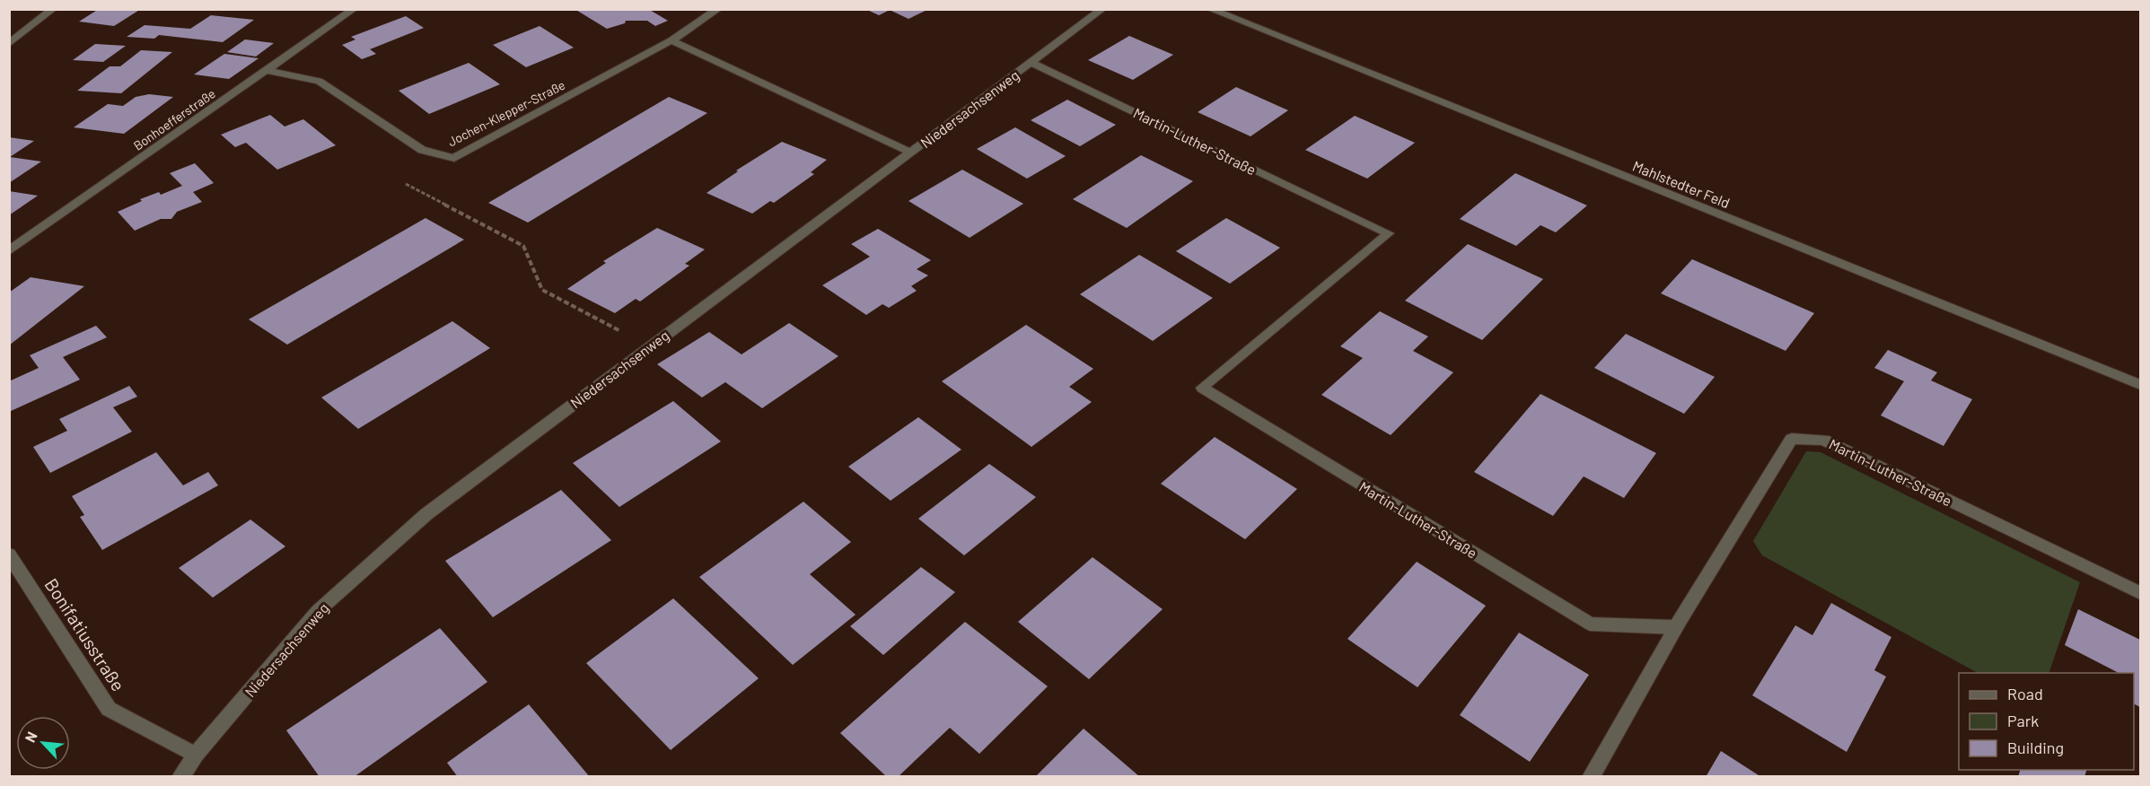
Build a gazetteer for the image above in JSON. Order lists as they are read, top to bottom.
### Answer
{
  "streets": {
    "street": [
      "Niedersachsenweg",
      "Jochen-Klepper-Straße",
      "Bonhoefferstraße",
      "Martin-Luther-Straße",
      "Mahlstedter Feld",
      "Bonifatiusstraße"
    ]
  },
  "crossings": [
    ["Niedersachsenweg", "Martin-Luther-Straße"],
    ["Niedersachsenweg", "Bonifatiusstraße"],
    ["Jochen-Klepper-Straße", "Bonhoefferstraße"]
  ],
  "legend": ["Road", "Park", "Building"],
  "north": "top left"
}
